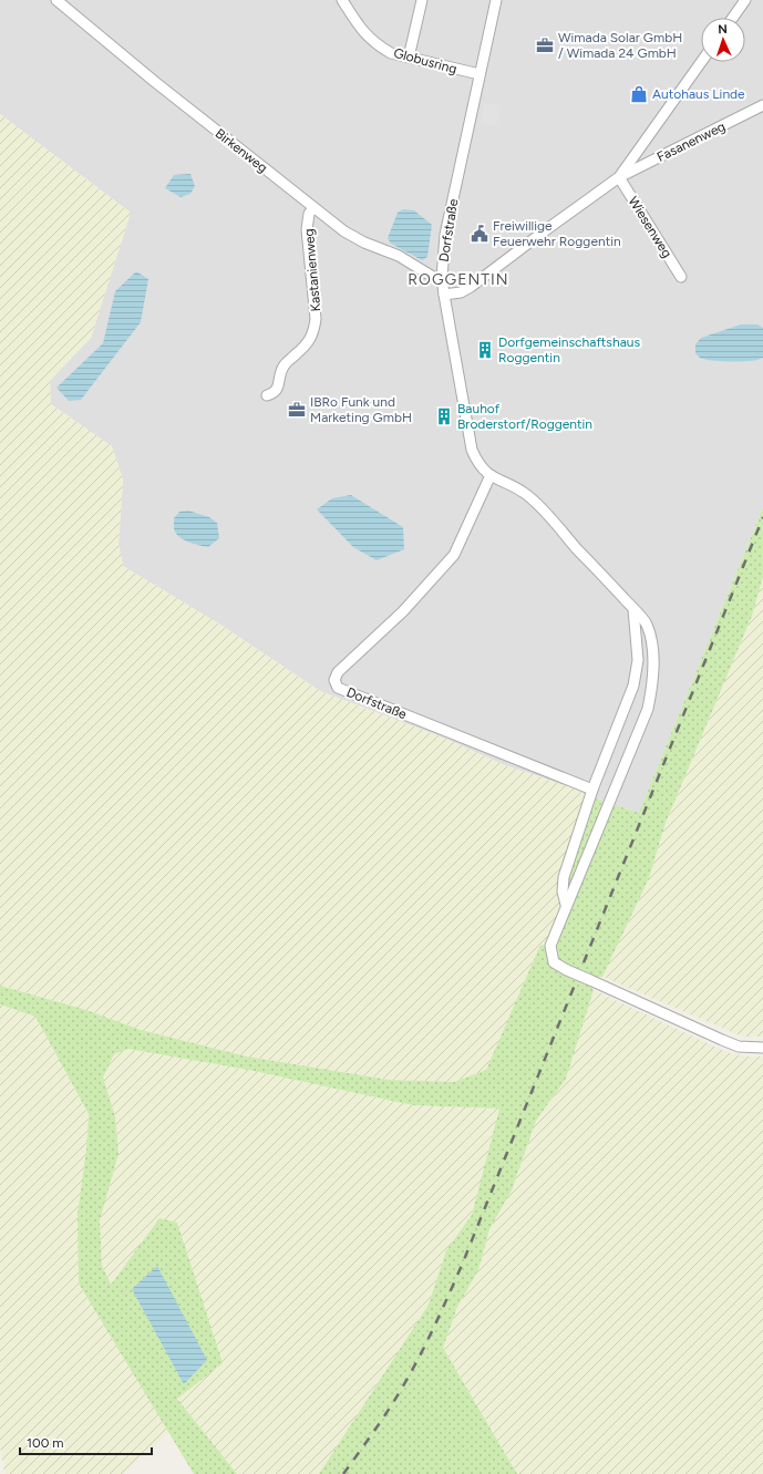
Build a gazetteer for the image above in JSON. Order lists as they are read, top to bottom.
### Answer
{
  "streets": {
    "street": [
      "Globusring",
      "Fasanenweg",
      "Birkenweg",
      "Wiesenweg",
      "Dorfstraße",
      "Kastanienweg"
    ]
  },
  "crossings": [
    ["Globusring", "Dorfstraße"],
    ["Fasanenweg", "Wiesenweg"],
    ["Birkenweg", "Dorfstraße"],
    ["Birkenweg", "Kastanienweg"]
  ],
  "districts": ["ROGGENTIN"],
  "places": {
    "office": ["Wimada Solar GmbH / Wimada 24 GmbH", "IBRo Funk und Marketing GmbH"],
    "shop": ["Autohaus Linde"],
    "public building": ["Freiwillige Feuerwehr Roggentin"],
    "building": ["Dorfgemeinschaftshaus Roggentin", "Bauhof Broderstorf/Roggentin"]
  },
  "scale_bar": "100 m",
  "north": "top"
}
